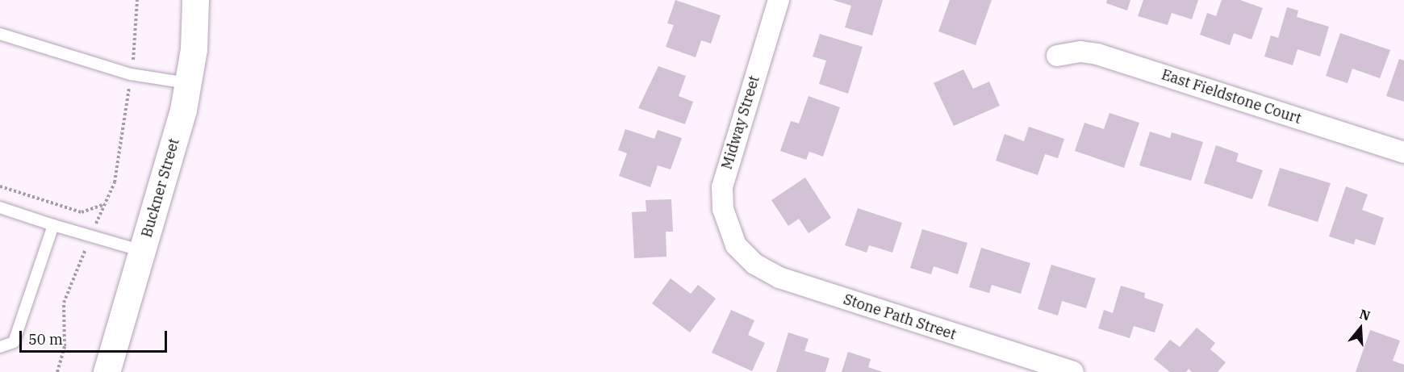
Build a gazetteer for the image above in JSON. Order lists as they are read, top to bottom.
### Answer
{
  "streets": {
    "main road": ["Buckner Street"],
    "street": ["East Fieldstone Court", "Midway Street", "Stone Path Street"]
  },
  "crossings": [
    ["Midway Street", "Stone Path Street"]
  ],
  "scale_bar": "50 m",
  "north": "top"
}
